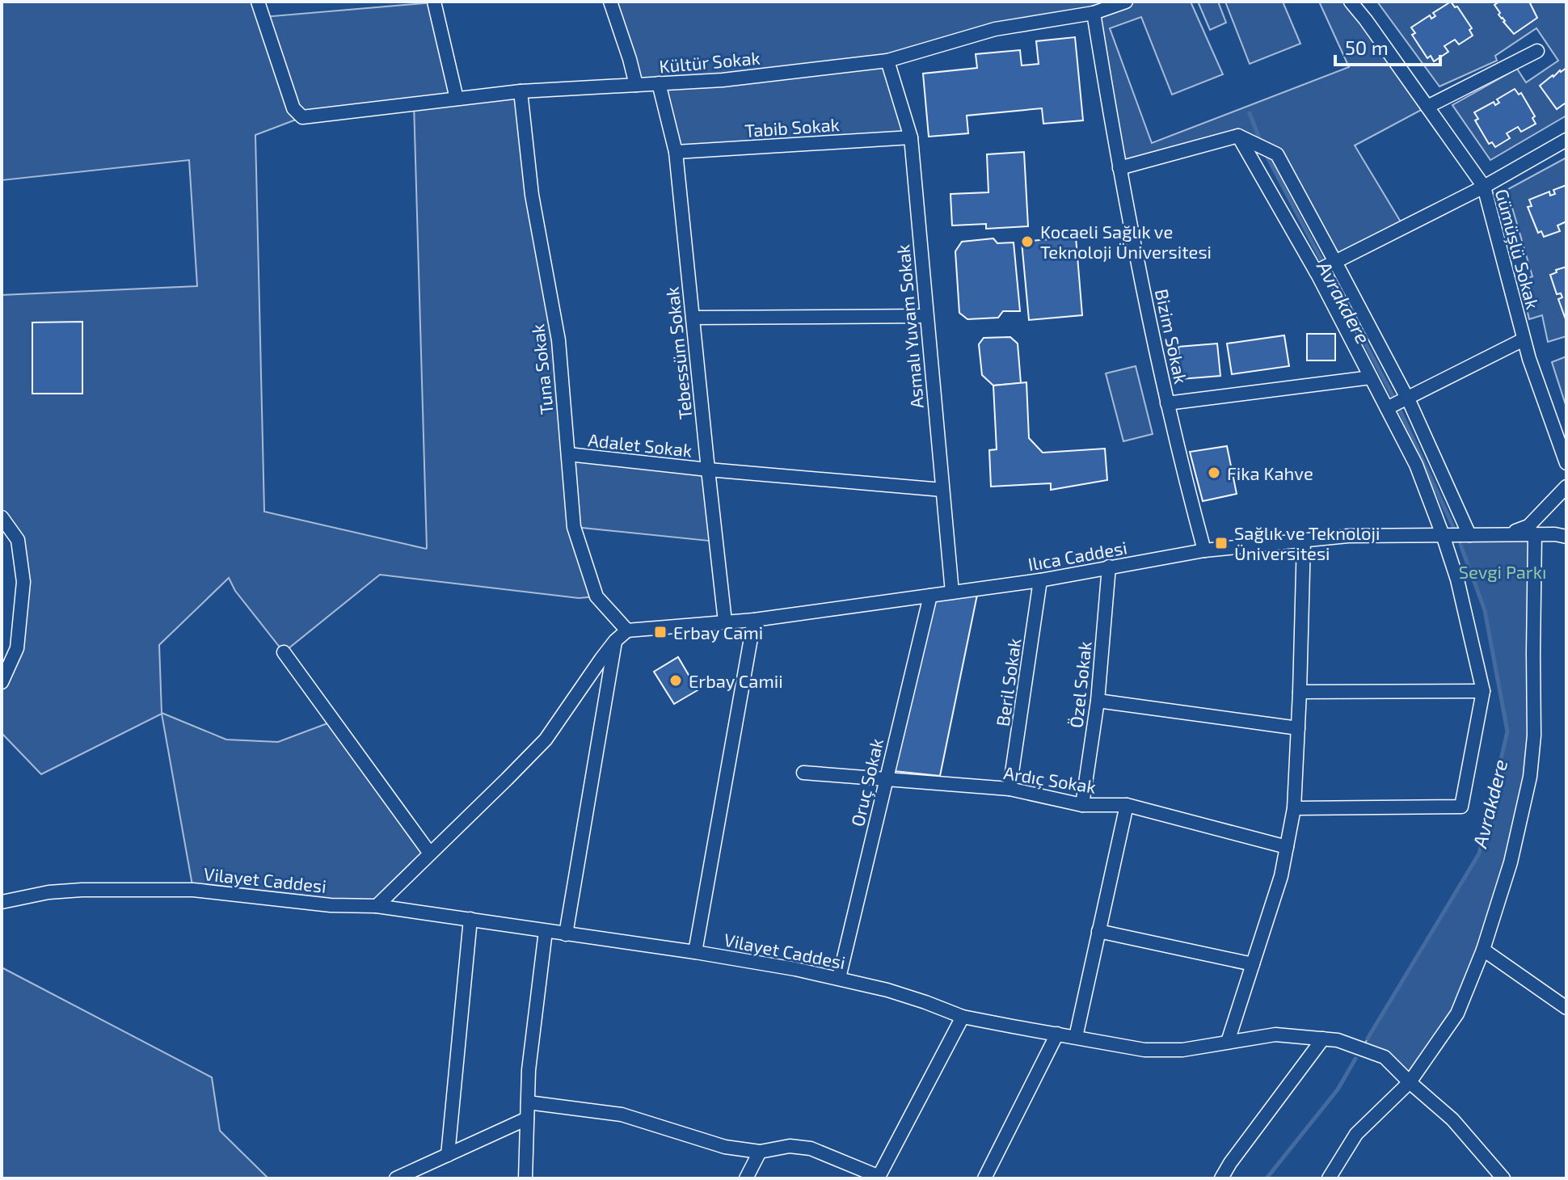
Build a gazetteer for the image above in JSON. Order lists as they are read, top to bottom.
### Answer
{
  "streets": {
    "street": [
      "Kültür Sokak",
      "Tabib Sokak",
      "Gümüşlü Sokak",
      "Asmalı Yuvam Sokak",
      "Bizim Sokak",
      "Tebessüm Sokak",
      "Tuna Sokak",
      "Adalet Sokak",
      "Ilıca Caddesi",
      "Beril Sokak",
      "Özel Sokak",
      "Ardıç Sokak",
      "Oruç Sokak",
      "Vilayet Caddesi"
    ]
  },
  "crossings": [
    ["Kültür Sokak", "Asmalı Yuvam Sokak"],
    ["Kültür Sokak", "Bizim Sokak"],
    ["Kültür Sokak", "Tebessüm Sokak"],
    ["Kültür Sokak", "Tuna Sokak"],
    ["Tabib Sokak", "Asmalı Yuvam Sokak"],
    ["Tabib Sokak", "Tebessüm Sokak"],
    ["Asmalı Yuvam Sokak", "Adalet Sokak"],
    ["Asmalı Yuvam Sokak", "Ilıca Caddesi"],
    ["Bizim Sokak", "Ilıca Caddesi"],
    ["Tebessüm Sokak", "Adalet Sokak"],
    ["Tebessüm Sokak", "Ilıca Caddesi"],
    ["Tuna Sokak", "Adalet Sokak"],
    ["Tuna Sokak", "Ilıca Caddesi"],
    ["Ilıca Caddesi", "Beril Sokak"],
    ["Ilıca Caddesi", "Özel Sokak"],
    ["Ilıca Caddesi", "Oruç Sokak"],
    ["Beril Sokak", "Ardıç Sokak"],
    ["Özel Sokak", "Ardıç Sokak"],
    ["Ardıç Sokak", "Oruç Sokak"],
    ["Oruç Sokak", "Vilayet Caddesi"]
  ],
  "water": ["Avrakdere"],
  "parks": ["Sevgi Parkı"],
  "places": {
    "other": ["Kocaeli Sağlık ve Teknoloji Üniversitesi", "Fika Kahve", "Erbay Camii"],
    "transit": ["Sağlık ve Teknoloji Üniversitesi", "Erbay Cami"]
  },
  "scale_bar": "50 m"
}
